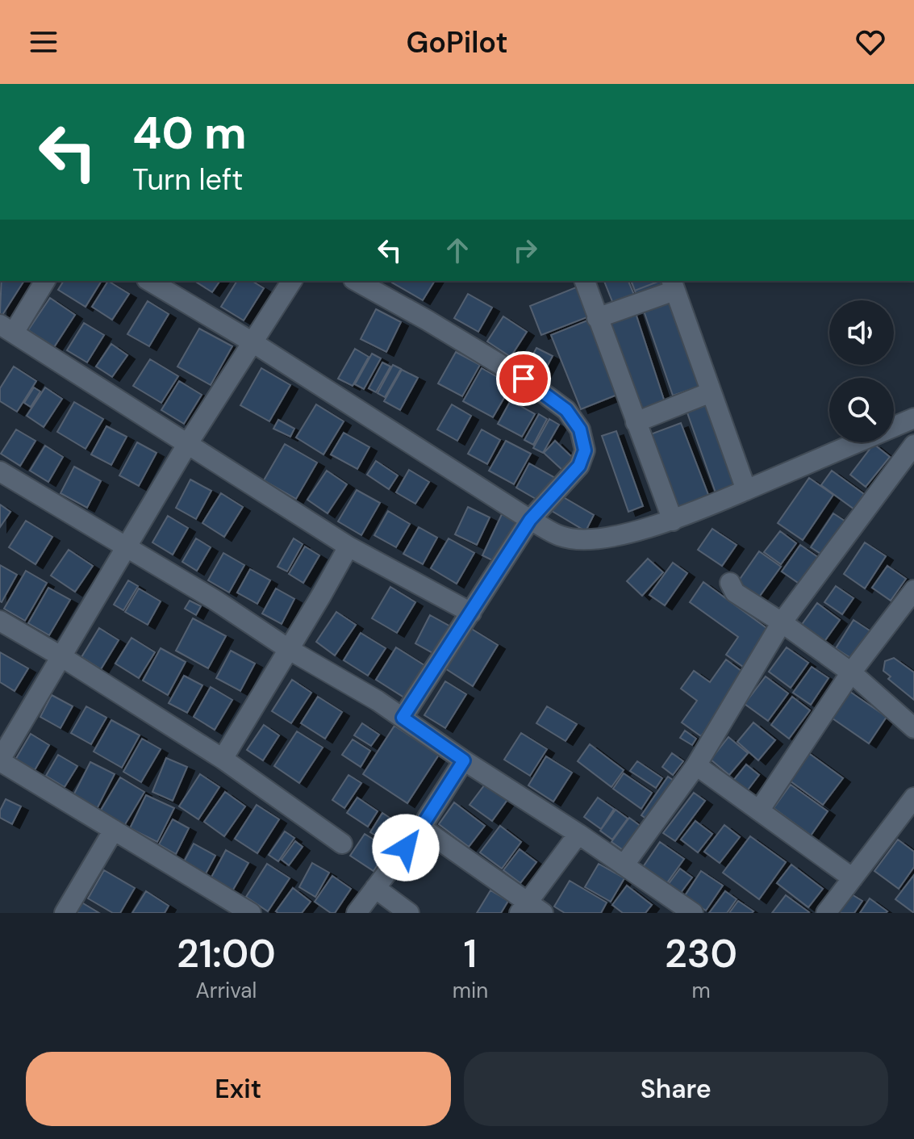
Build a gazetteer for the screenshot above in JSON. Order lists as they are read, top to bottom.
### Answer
{
  "page": {
    "header": "GoPilot",
    "turn": ["40 m", "Turn left"],
    "eta": [
      "21:00",
      "Arrival",
      "1",
      "min",
      "230",
      "m"
    ],
    "buttons": ["Exit", "Share"]
  }
}
